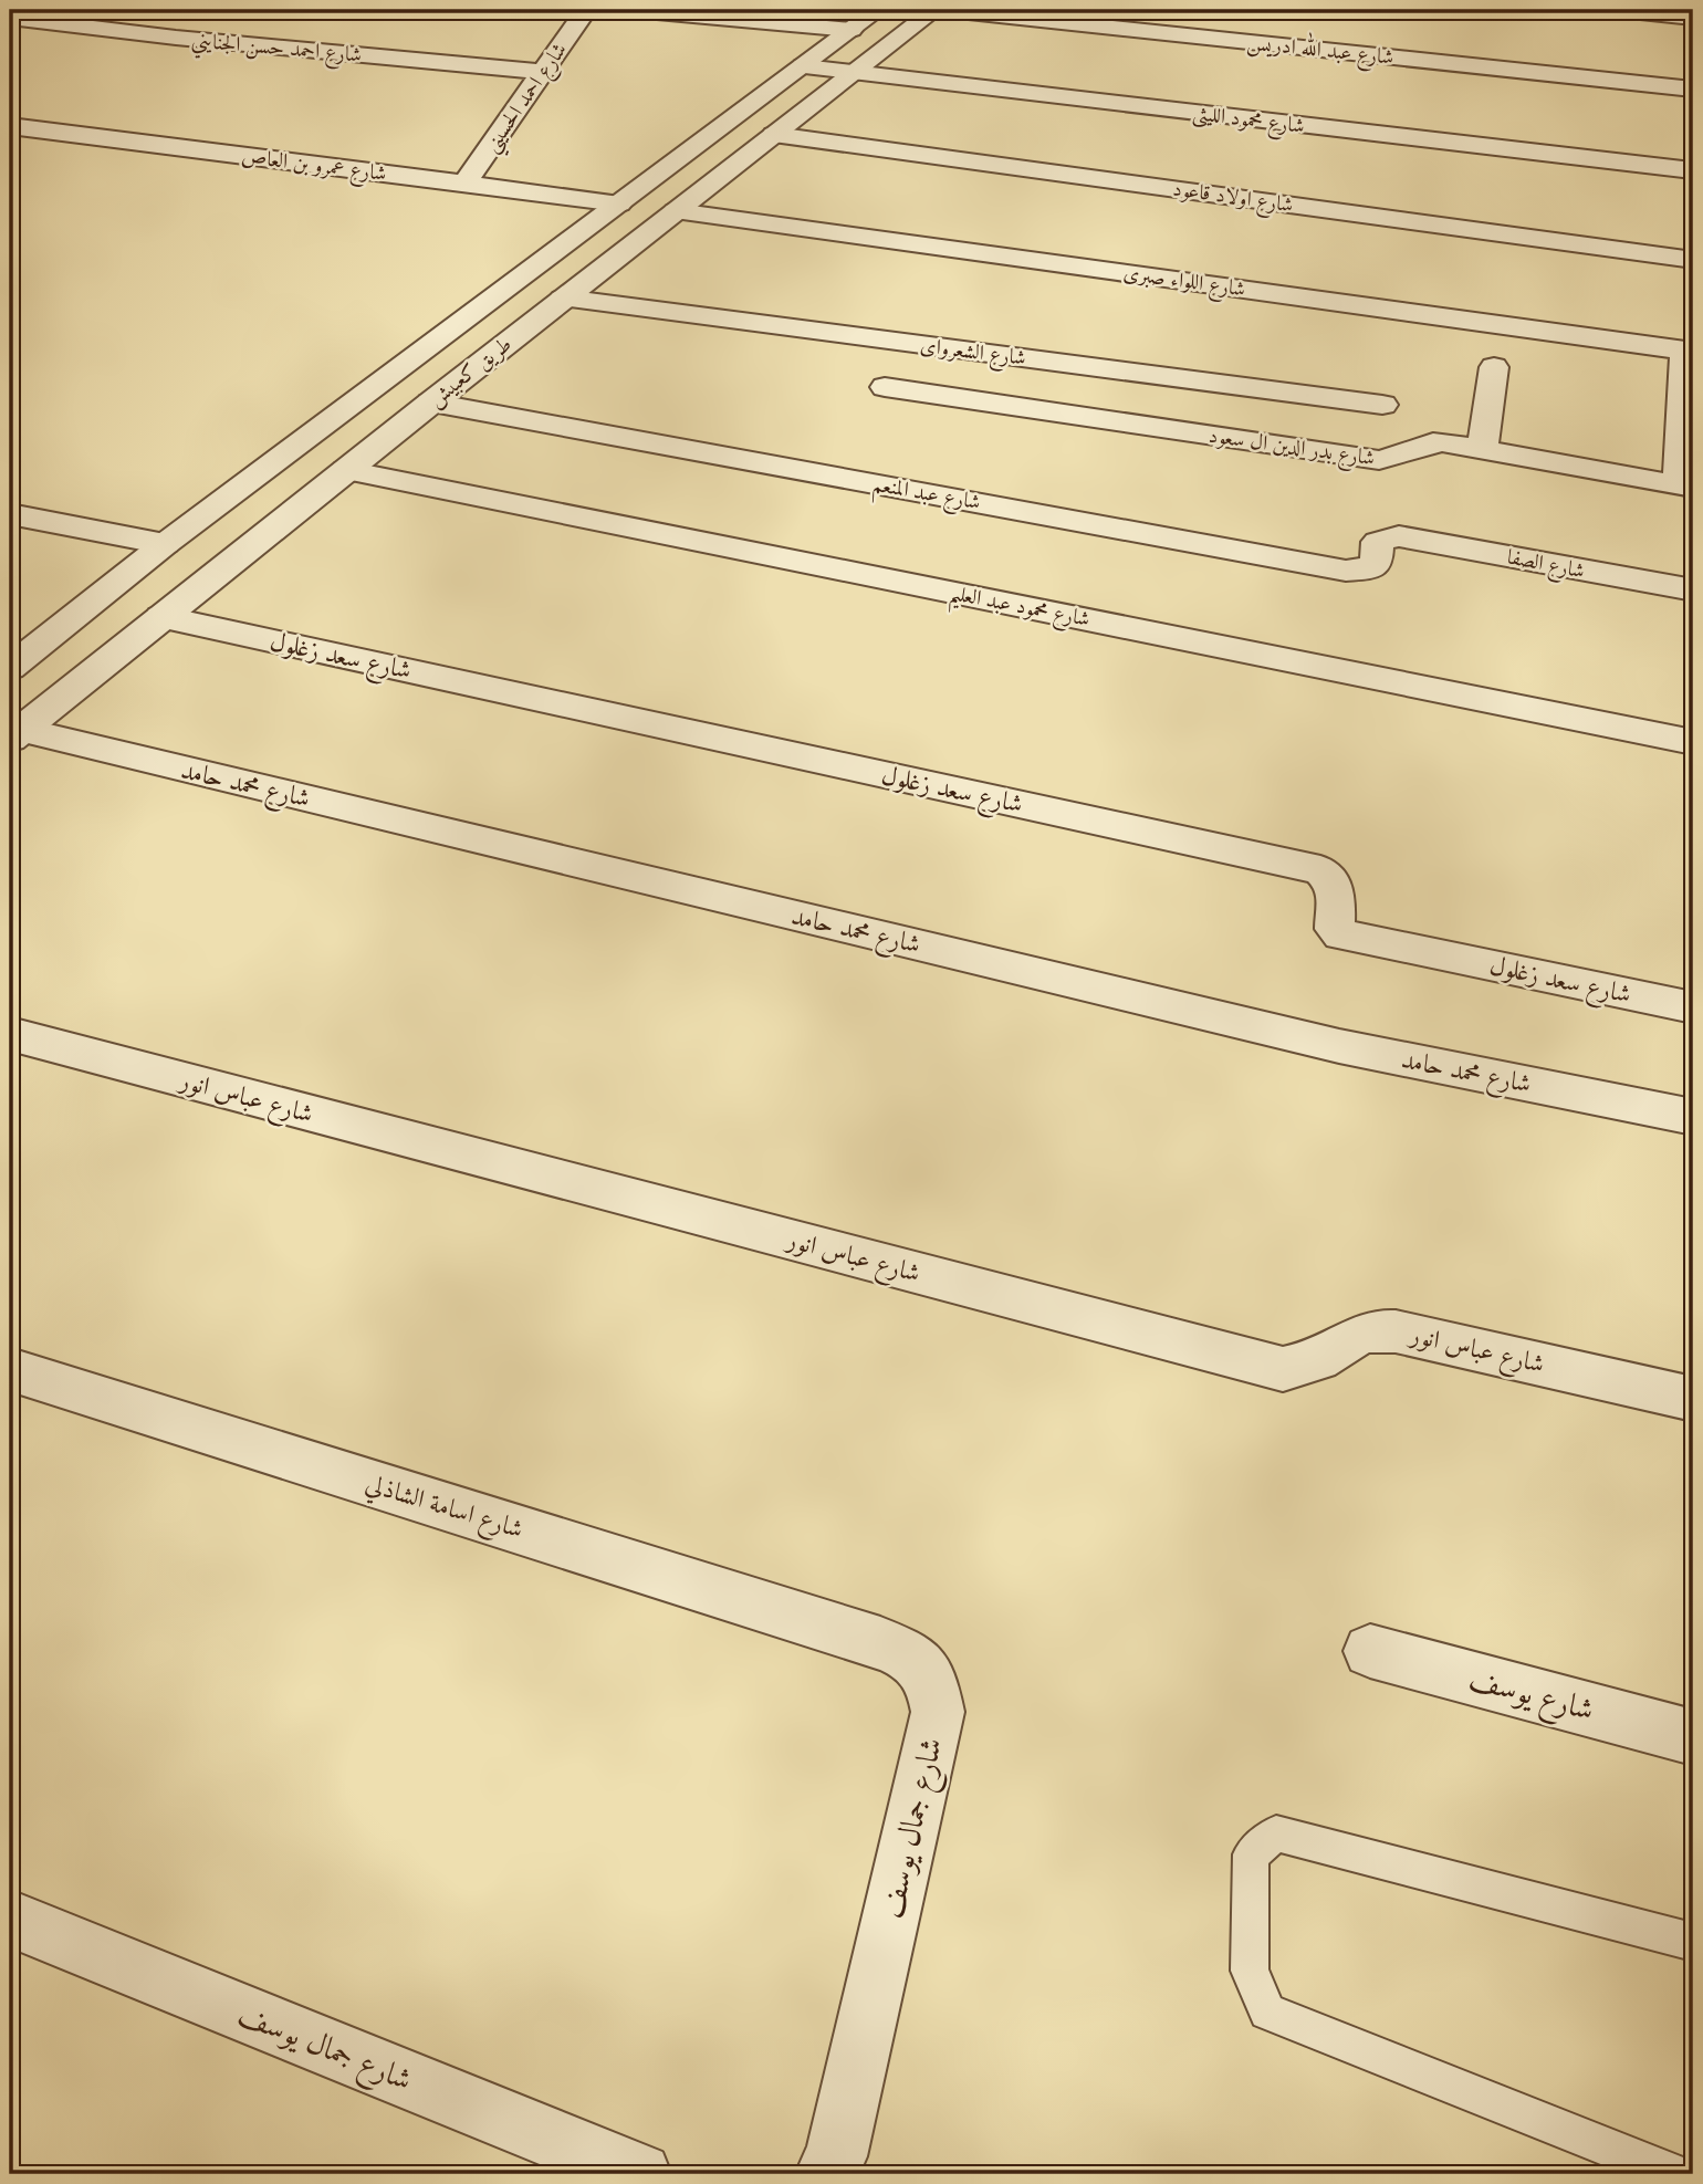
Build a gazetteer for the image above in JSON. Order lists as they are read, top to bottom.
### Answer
{
  "streets": {
    "street": [
      "شارع احمد حسن الجنايني",
      "شارع عبد الله ادريس",
      "شارع احمد الحسيني",
      "شارع محمود الليثى",
      "شارع عمرو بن العاص",
      "شارع اولاد قاعود",
      "شارع اللواء صبرى",
      "شارع الشعرواى",
      "طريق كعبيش",
      "شارع بدر الدين ال سعود",
      "شارع عبد المنعم",
      "شارع الصفا",
      "شارع محمود عبد العليم",
      "شارع سعد زغلول",
      "شارع محمد حامد",
      "شارع عباس انور",
      "شارع اسامة الشاذلي",
      "شارع يوسف",
      "شارع جمال يوسف"
    ]
  },
  "crossings": [
    ["شارع احمد حسن الجنايني", "شارع احمد الحسيني"],
    ["شارع احمد الحسيني", "شارع عمرو بن العاص"],
    ["شارع محمود الليثى", "طريق كعبيش"],
    ["شارع عمرو بن العاص", "طريق كعبيش"],
    ["شارع اولاد قاعود", "طريق كعبيش"],
    ["شارع اللواء صبرى", "طريق كعبيش"],
    ["شارع الشعرواى", "طريق كعبيش"],
    ["طريق كعبيش", "شارع عبد المنعم"],
    ["طريق كعبيش", "شارع محمود عبد العليم"],
    ["طريق كعبيش", "شارع سعد زغلول"],
    ["طريق كعبيش", "شارع محمد حامد"],
    ["شارع عبد المنعم", "شارع الصفا"],
    ["شارع اسامة الشاذلي", "شارع جمال يوسف"]
  ]
}
